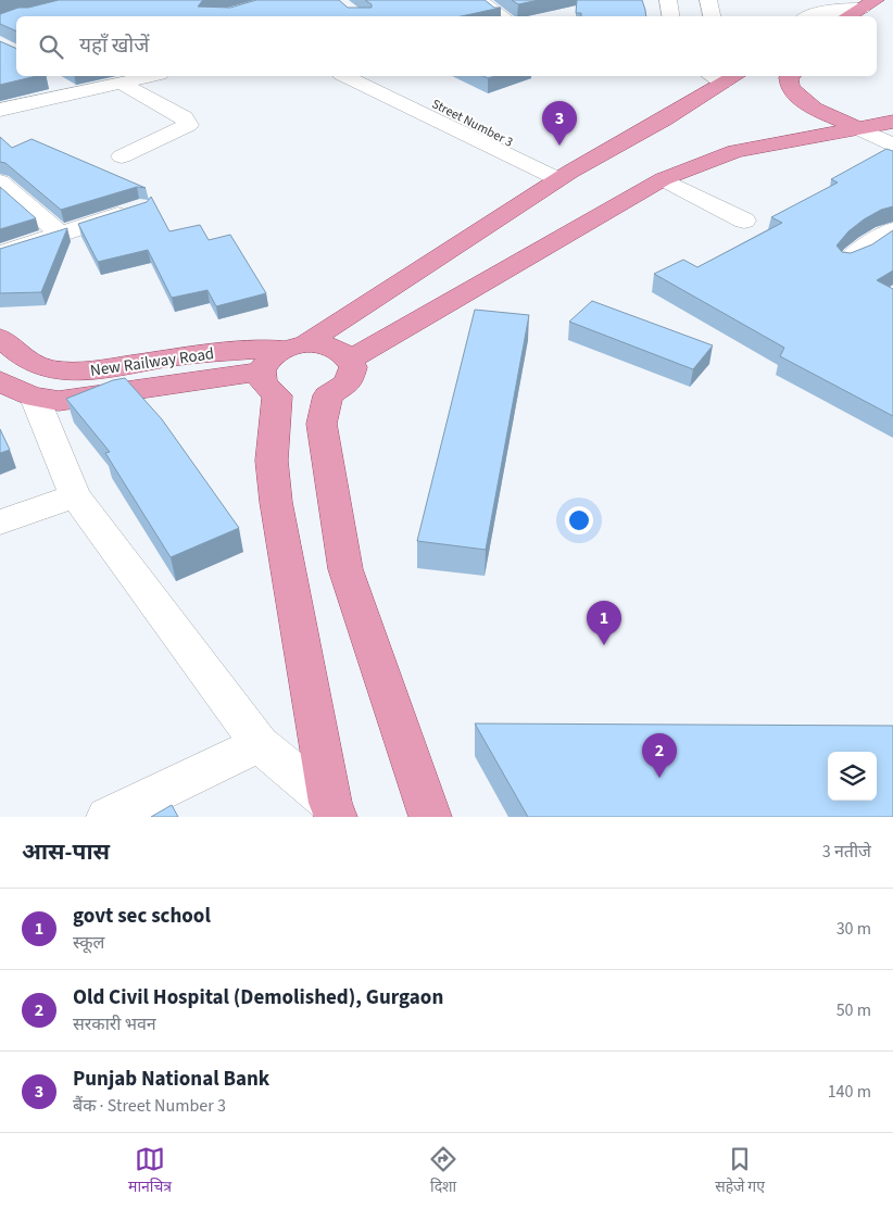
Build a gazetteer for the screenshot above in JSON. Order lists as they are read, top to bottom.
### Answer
{
  "streets": {
    "main road": ["New Railway Road"],
    "street": ["Street Number 3"]
  },
  "page": {
    "search": "यहाँ खोजें",
    "pins": ["3", "1", "2"],
    "heading": ["आस-पास", "3 नतीजे"],
    "list": [
      {
        "mark": "1",
        "name": "govt sec school",
        "note": "स्कूल",
        "value": "30 m"
      },
      {
        "mark": "2",
        "name": "Old Civil Hospital (Demolished), Gurgaon",
        "note": "सरकारी भवन",
        "value": "50 m"
      },
      {
        "mark": "3",
        "name": "Punjab National Bank",
        "note": "बैंक · Street Number 3",
        "value": "140 m"
      }
    ],
    "nav": ["मानचित्र", "दिशा", "सहेजे गए"]
  }
}
